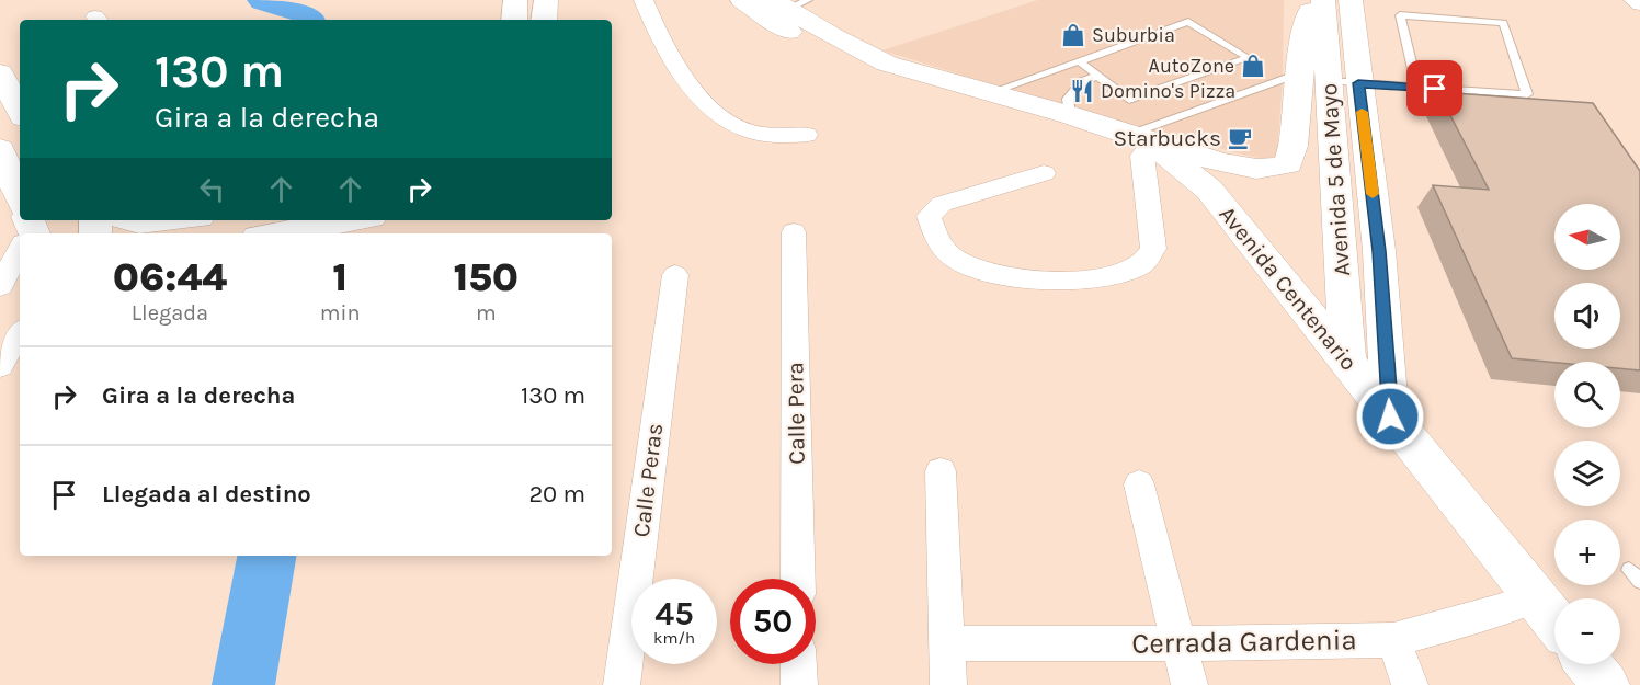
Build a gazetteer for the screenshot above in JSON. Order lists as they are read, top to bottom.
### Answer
{
  "streets": {
    "main road": ["Avenida 5 de Mayo", "Avenida Centenario"],
    "street": ["Calle Pera", "Calle Peras", "Cerrada Gardenia"]
  },
  "crossings": [
    ["Avenida 5 de Mayo", "Avenida Centenario"],
    ["Avenida Centenario", "Cerrada Gardenia"]
  ],
  "places": {
    "shop": ["Suburbia", "AutoZone"],
    "restaurant": ["Domino's Pizza"],
    "cafe": ["Starbucks"]
  },
  "north": "left",
  "page": {
    "turn": ["130 m", "Gira a la derecha"],
    "map_buttons": ["+", "−"],
    "eta": [
      "06:44",
      "Llegada",
      "1",
      "min",
      "150",
      "m"
    ],
    "list": [
      {
        "name": "Gira a la derecha",
        "value": "130 m"
      },
      {
        "name": "Llegada al destino",
        "value": "20 m"
      }
    ],
    "speed": "45 km/h",
    "limit": "50"
  }
}
